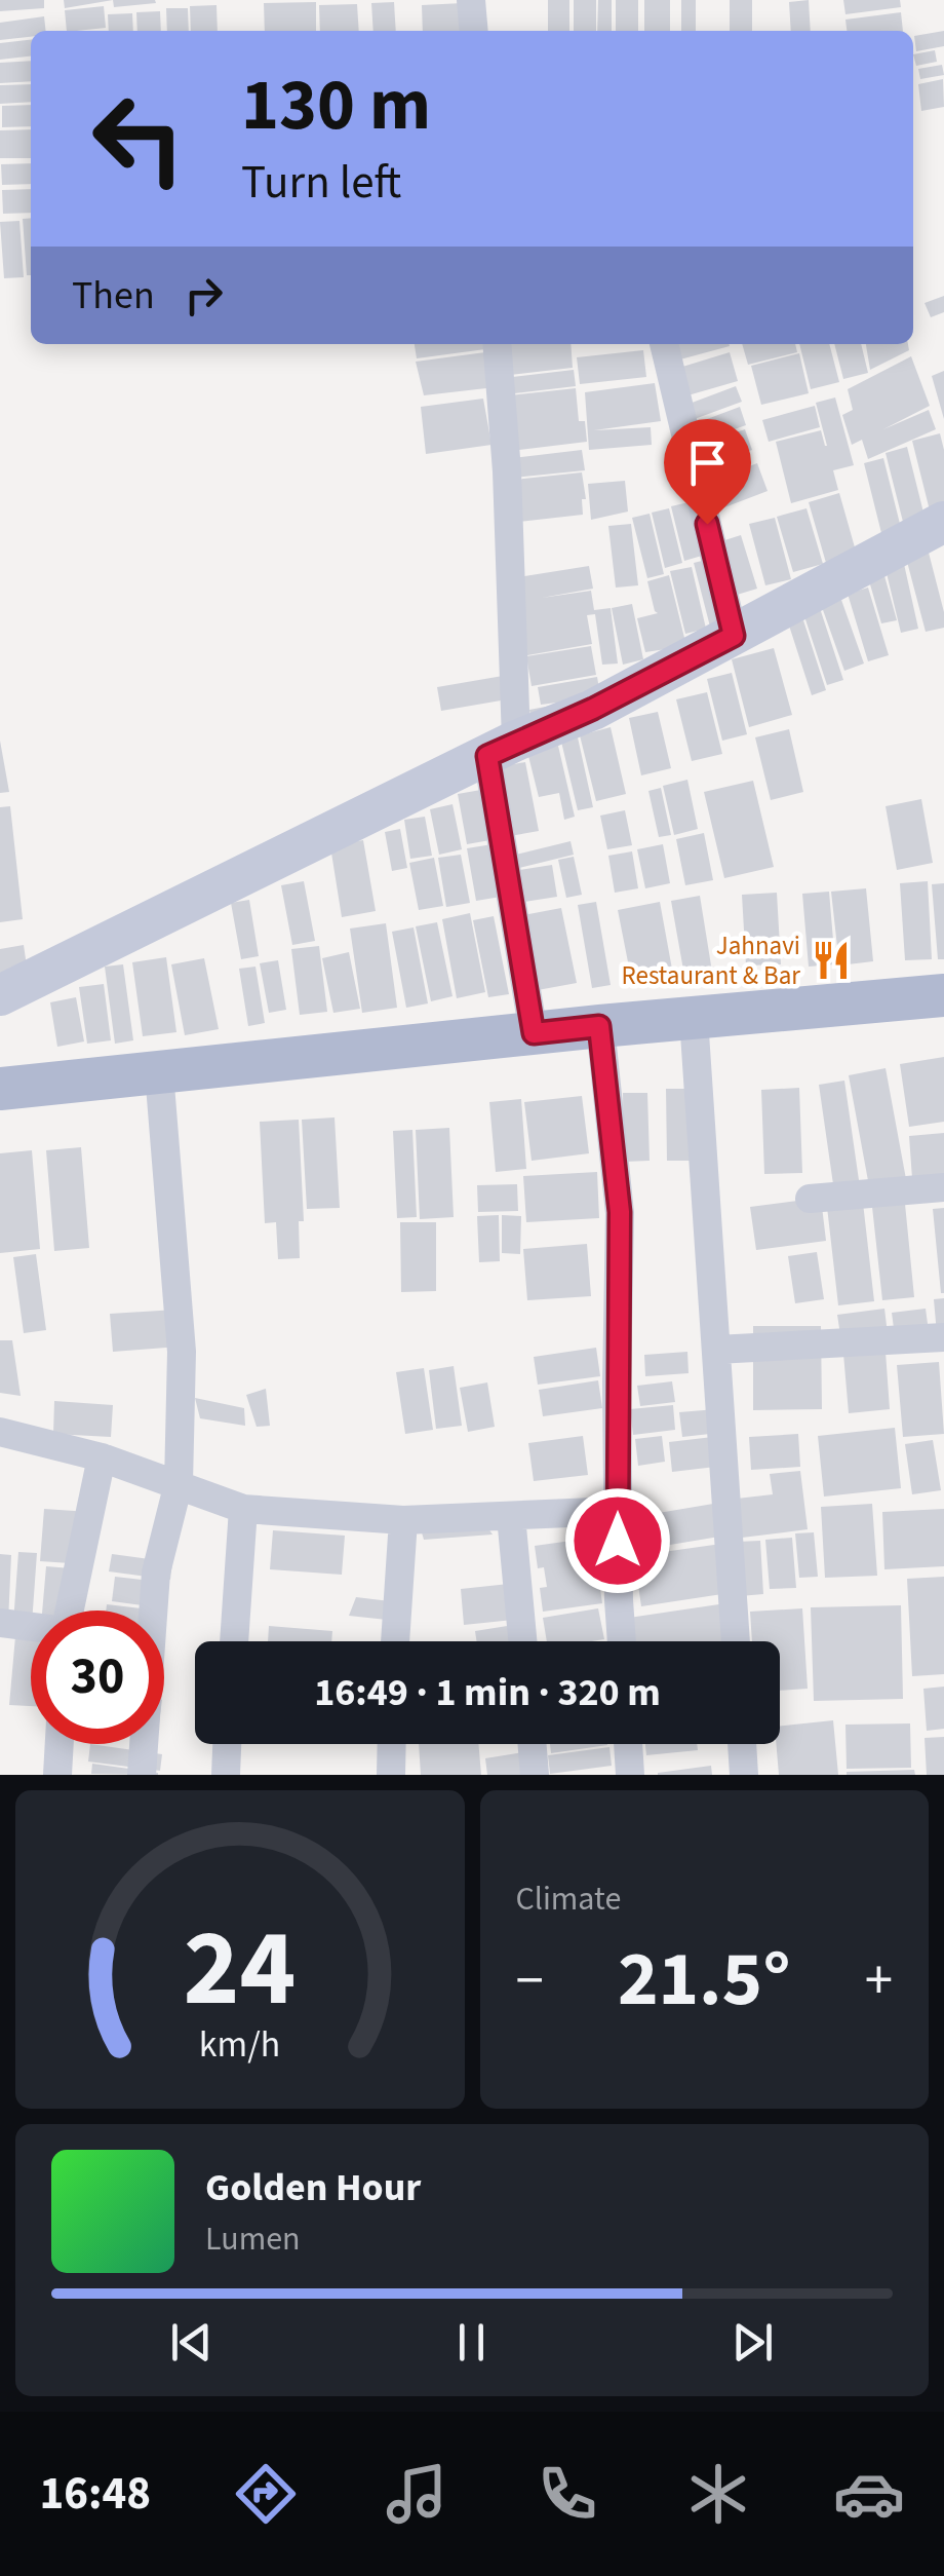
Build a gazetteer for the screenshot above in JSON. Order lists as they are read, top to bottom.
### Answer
{
  "places": {
    "restaurant": ["Jahnavi Restaurant & Bar"]
  },
  "page": {
    "turn": ["130 m", "Turn left"],
    "then": "Then",
    "limit": "30",
    "trip": "16:49 · 1 min · 320 m",
    "tile": "Climate",
    "heat": ["−", "21.5°", "+"],
    "song": ["Golden Hour", "Lumen"],
    "tabs": "16:48",
    "gauge": ["24", "km/h"]
  }
}
